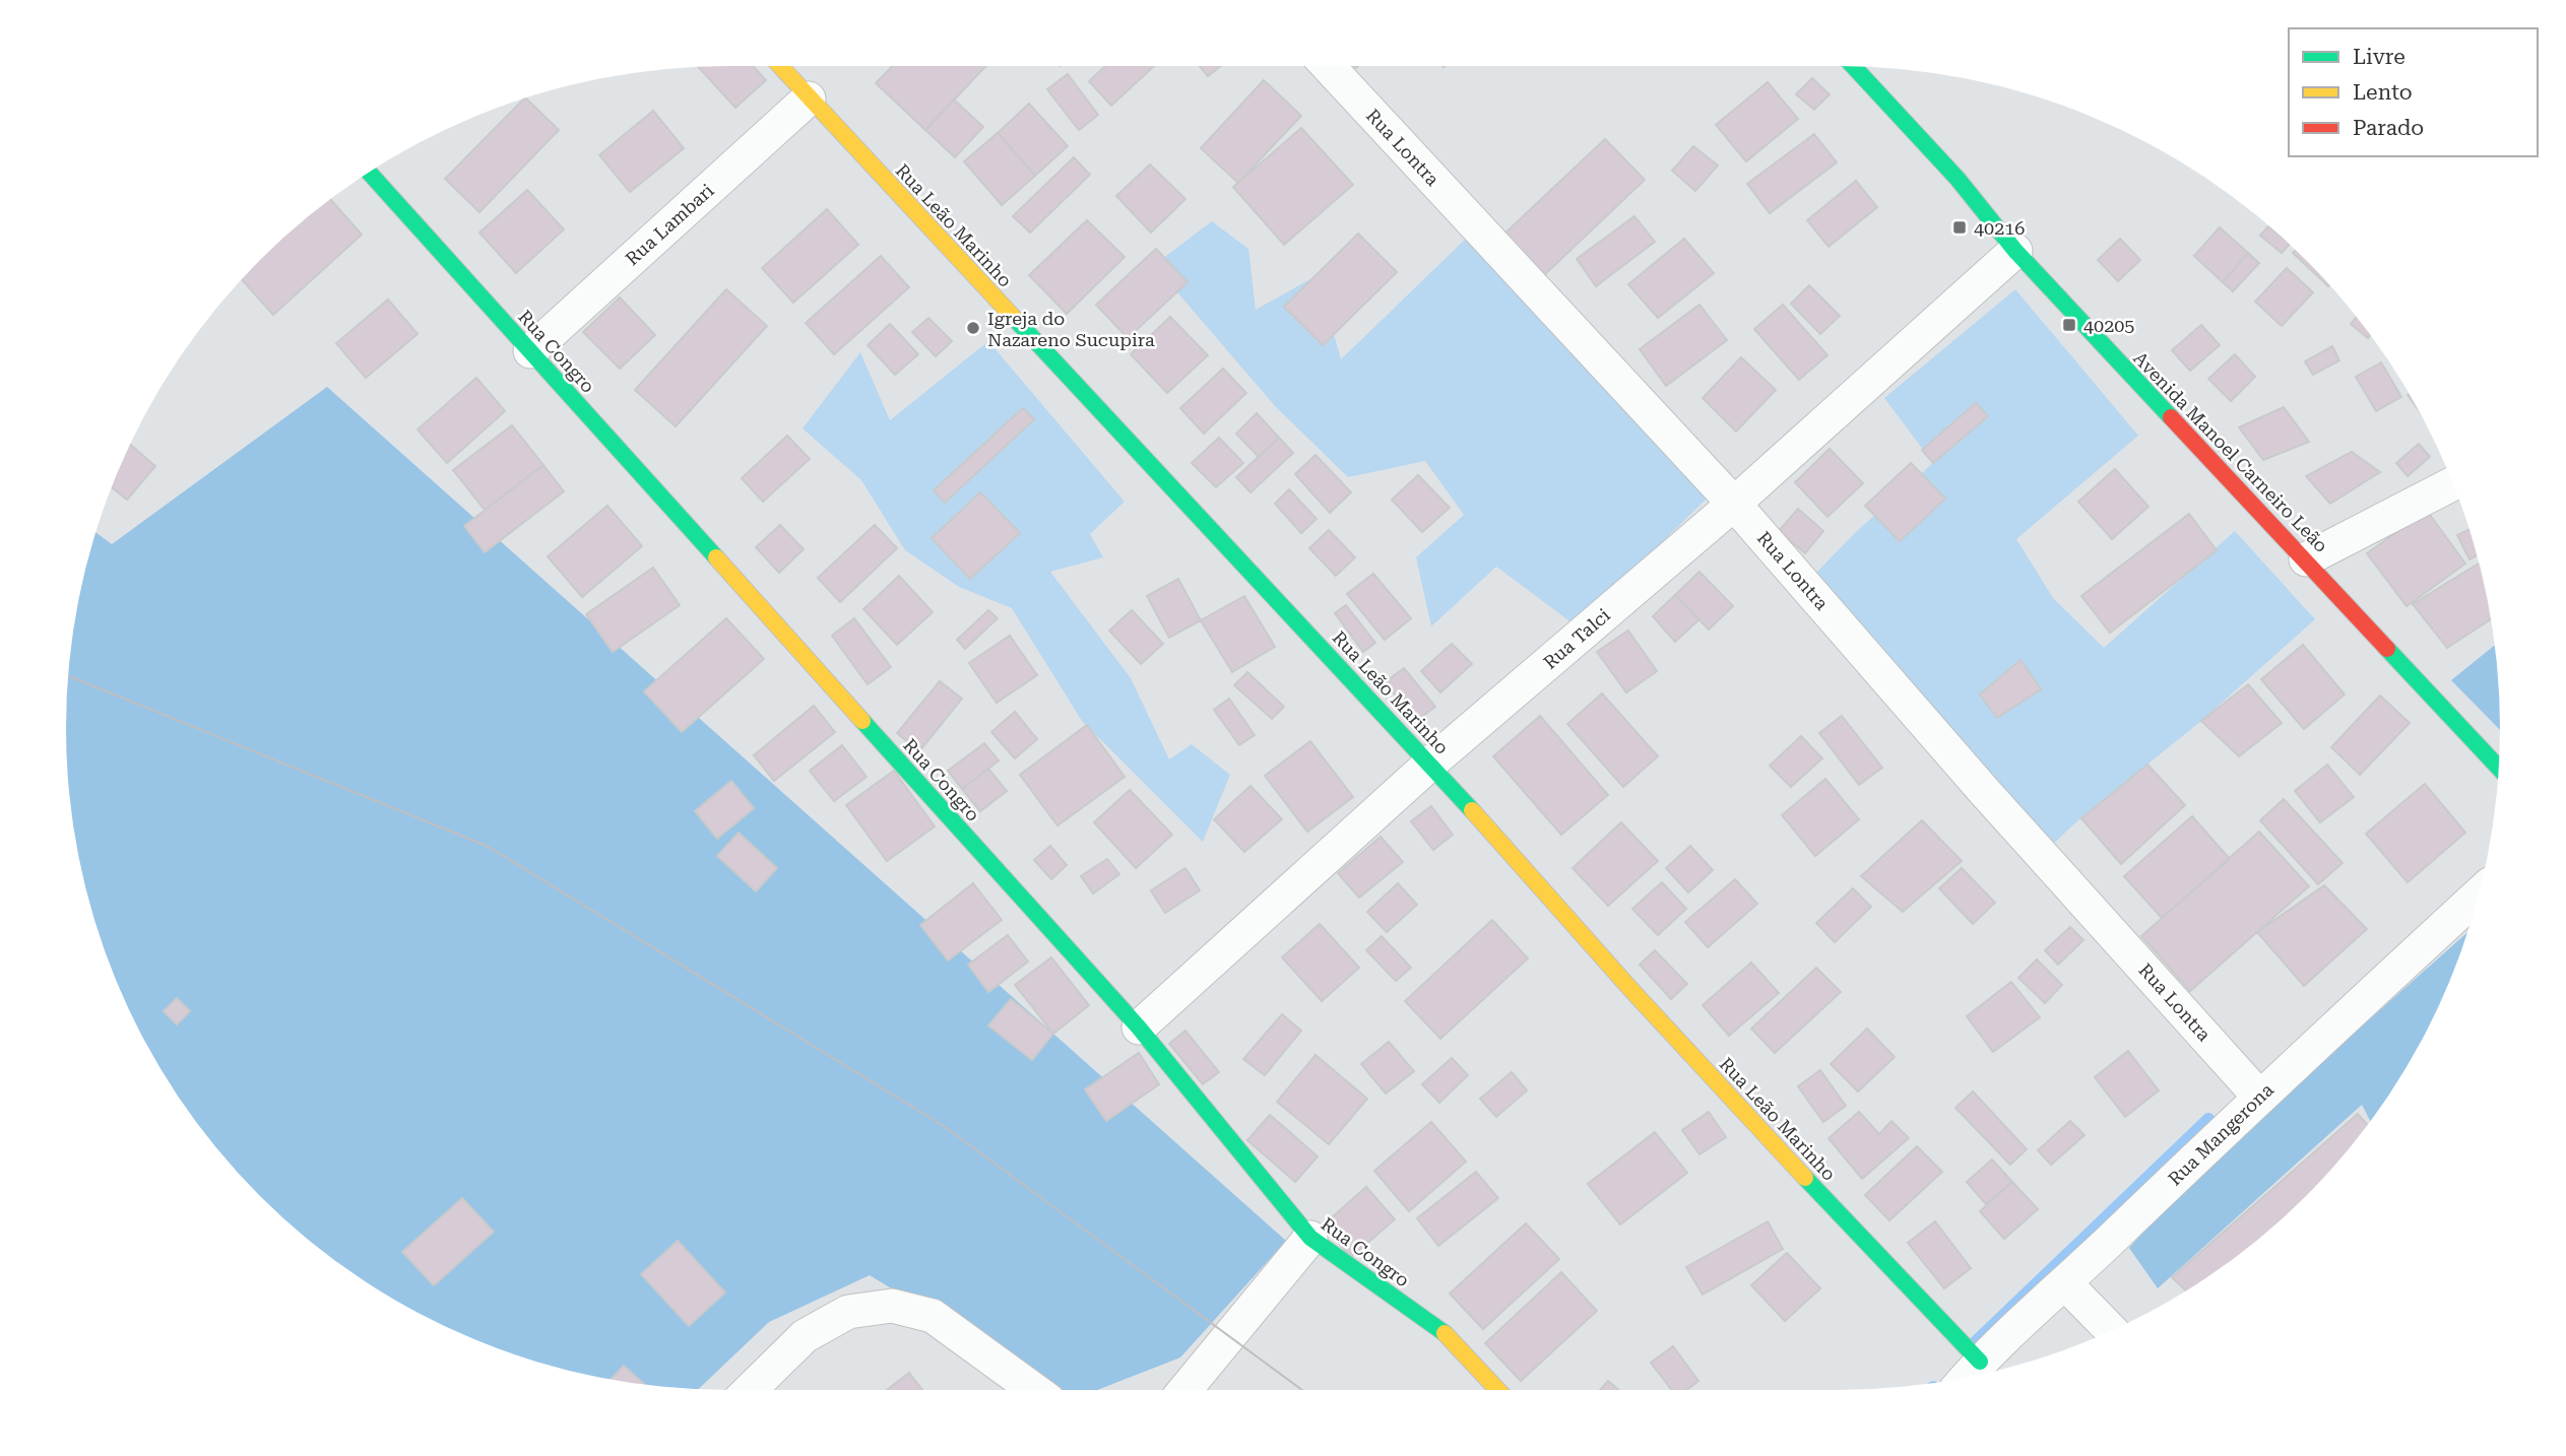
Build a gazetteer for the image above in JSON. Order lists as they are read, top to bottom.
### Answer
{
  "streets": {
    "street": [
      "Rua Lontra",
      "Rua Lambari",
      "Rua Leão Marinho",
      "Rua Congro",
      "Avenida Manoel Carneiro Leão",
      "Rua Talci",
      "Rua Mangerona"
    ]
  },
  "crossings": [
    ["Rua Lontra", "Rua Talci"],
    ["Rua Lontra", "Rua Mangerona"],
    ["Rua Lambari", "Rua Leão Marinho"],
    ["Rua Lambari", "Rua Congro"],
    ["Rua Leão Marinho", "Rua Talci"],
    ["Rua Leão Marinho", "Rua Mangerona"],
    ["Rua Congro", "Rua Talci"],
    ["Avenida Manoel Carneiro Leão", "Rua Talci"]
  ],
  "places": {
    "transit": ["40216", "40205"],
    "other": ["Igreja do Nazareno Sucupira"]
  },
  "legend": ["Livre", "Lento", "Parado"]
}
